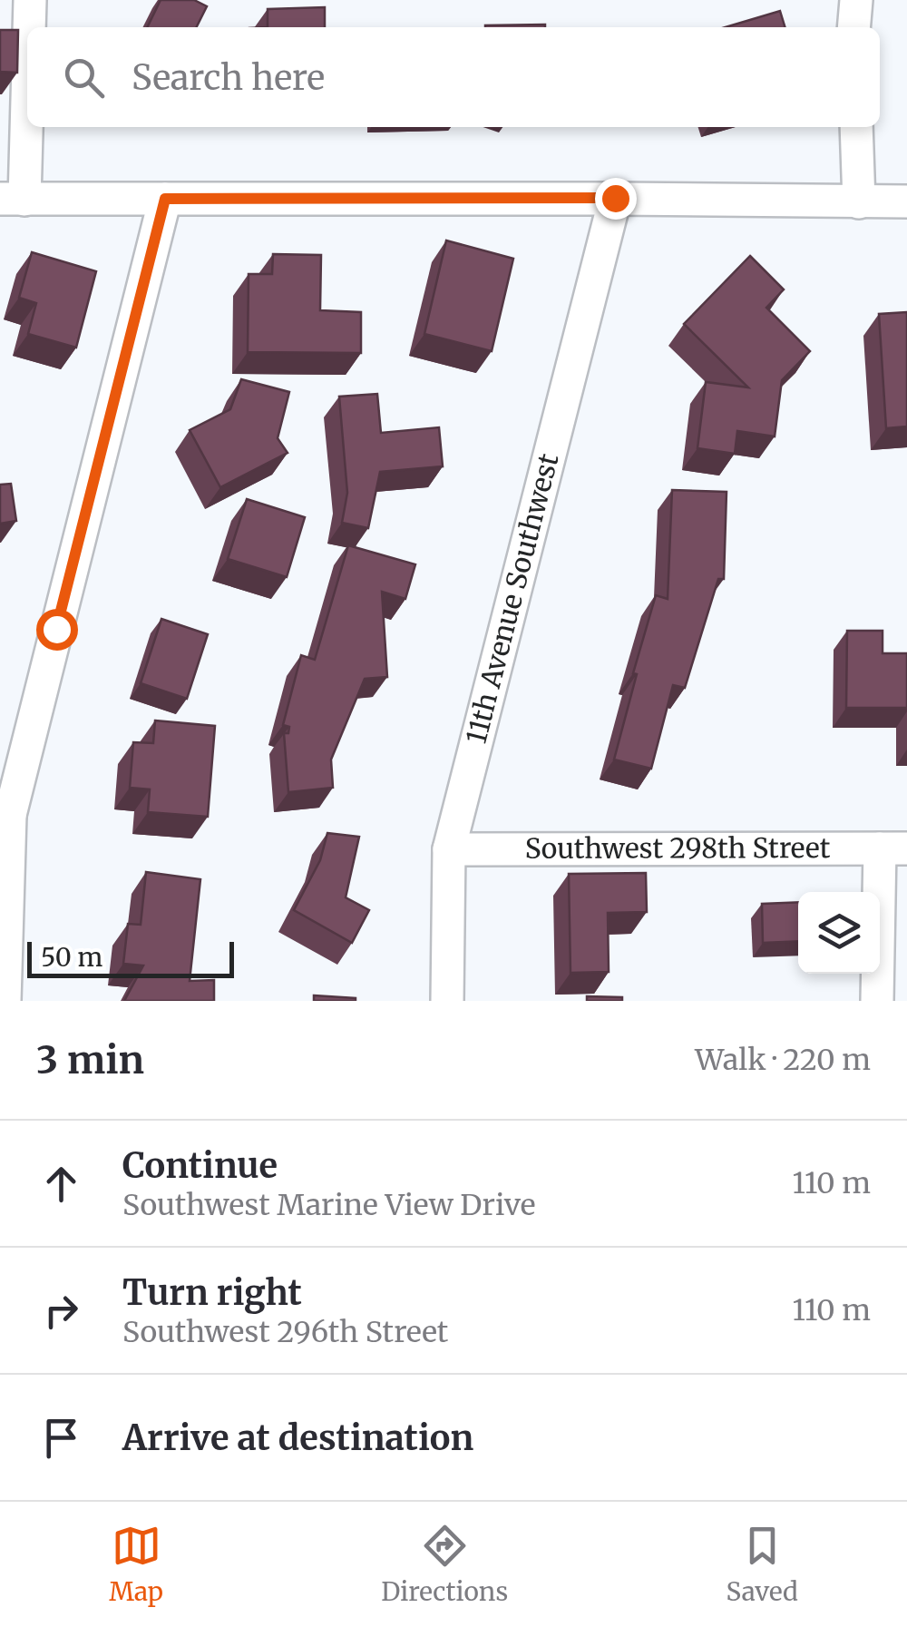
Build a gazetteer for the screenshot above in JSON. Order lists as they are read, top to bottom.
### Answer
{
  "streets": {
    "street": ["11th Avenue Southwest", "Southwest 298th Street"]
  },
  "crossings": [
    ["11th Avenue Southwest", "Southwest 298th Street"]
  ],
  "scale_bar": "50 m",
  "page": {
    "search": "Search here",
    "scale": "50 m",
    "heading": ["3 min", "Walk · 220 m"],
    "list": [
      ["Continue", "Southwest Marine View Drive", "110 m"],
      ["Turn right", "Southwest 296th Street", "110 m"],
      "Arrive at destination"
    ],
    "nav": ["Map", "Directions", "Saved"]
  }
}
